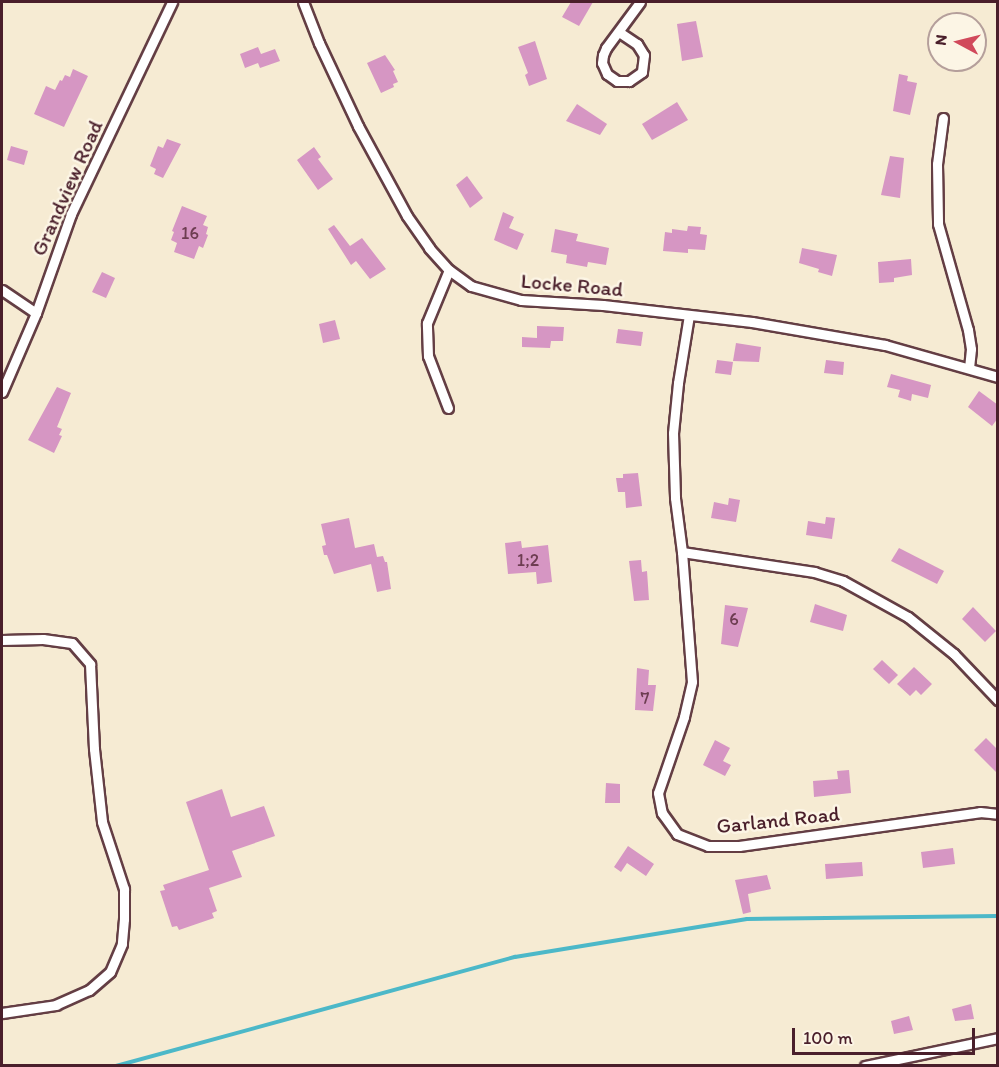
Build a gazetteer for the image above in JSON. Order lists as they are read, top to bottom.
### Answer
{
  "streets": {
    "street": ["Grandview Road", "Locke Road", "Garland Road"]
  },
  "crossings": [
    ["Locke Road", "Garland Road"]
  ],
  "house_numbers": [
    "16",
    "1;2",
    "6",
    "7"
  ],
  "scale_bar": "100 m",
  "north": "left"
}
